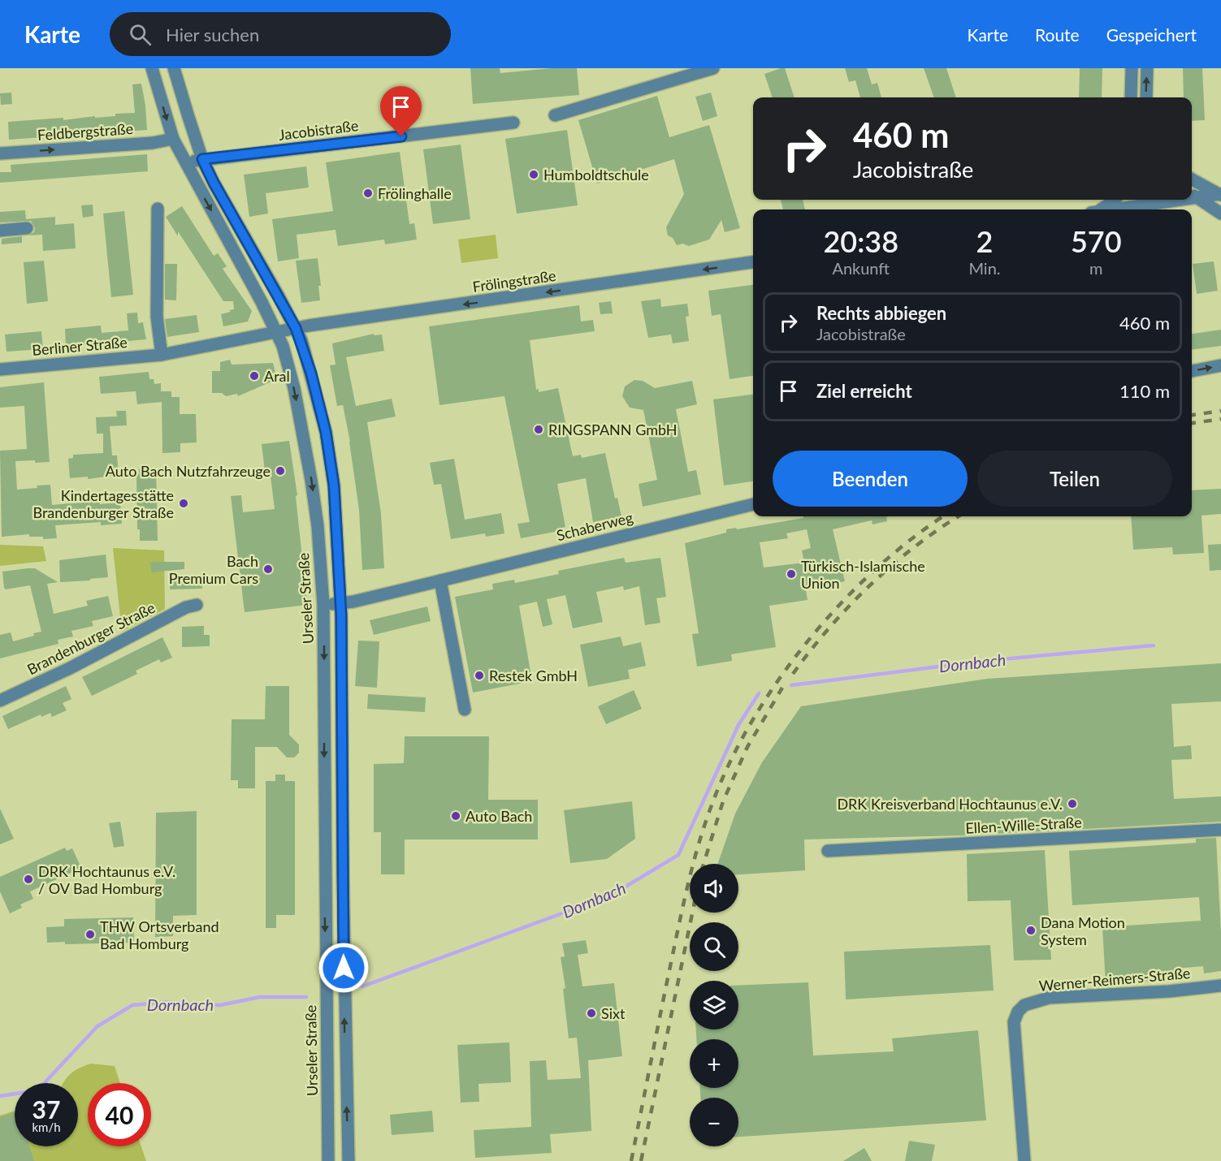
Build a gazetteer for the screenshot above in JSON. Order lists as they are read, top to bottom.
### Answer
{
  "streets": {
    "street": [
      "Jacobistraße",
      "Feldbergstraße",
      "Frölingstraße",
      "Berliner Straße",
      "Schaberweg",
      "Urseler Straße",
      "Brandenburger Straße",
      "Ellen-Wille-Straße",
      "Werner-Reimers-Straße"
    ]
  },
  "crossings": [
    ["Jacobistraße", "Urseler Straße"],
    ["Feldbergstraße", "Urseler Straße"],
    ["Frölingstraße", "Berliner Straße"],
    ["Frölingstraße", "Urseler Straße"],
    ["Berliner Straße", "Urseler Straße"],
    ["Schaberweg", "Urseler Straße"]
  ],
  "one_way": ["Feldbergstraße", "Frölingstraße"],
  "water": ["Dornbach"],
  "places": [
    "Humboldtschule",
    "Frölinghalle",
    "Aral",
    "RINGSPANN GmbH",
    "Auto Bach Nutzfahrzeuge",
    "Kindertagesstätte Brandenburger Straße",
    "Bach Premium Cars",
    "Türkisch-Islamische Union",
    "Restek GmbH",
    "DRK Kreisverband Hochtaunus e.V.",
    "Auto Bach",
    "DRK Hochtaunus e.V. / OV Bad Homburg",
    "Dana Motion System",
    "THW Ortsverband Bad Homburg",
    "Sixt"
  ],
  "page": {
    "header": "Karte",
    "search": "Hier suchen",
    "nav": ["Karte", "Route", "Gespeichert"],
    "turn": ["460 m", "Jacobistraße"],
    "eta": [
      "20:38",
      "Ankunft",
      "2",
      "Min.",
      "570",
      "m"
    ],
    "list": [
      {
        "name": "Rechts abbiegen",
        "note": "Jacobistraße",
        "value": "460 m"
      },
      {
        "name": "Ziel erreicht",
        "value": "110 m"
      }
    ],
    "buttons": ["Beenden", "Teilen"],
    "map_buttons": ["+", "−"],
    "speed": "37 km/h",
    "limit": "40"
  }
}
